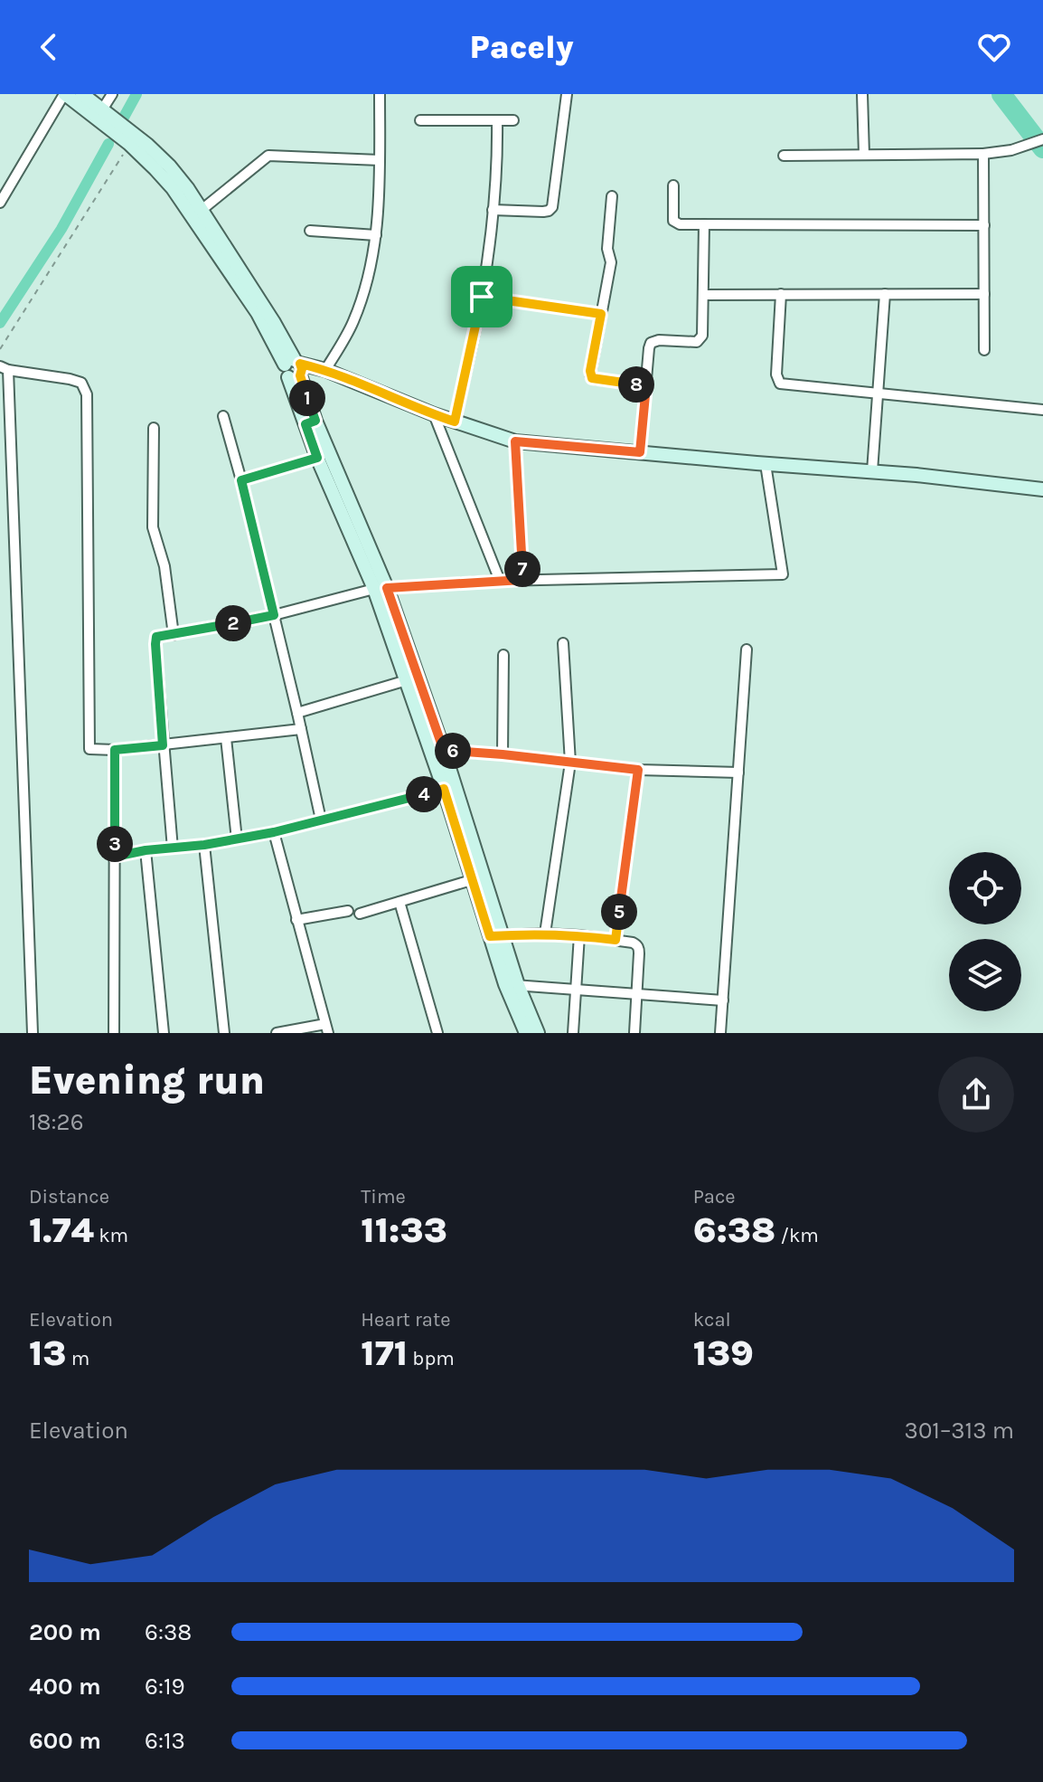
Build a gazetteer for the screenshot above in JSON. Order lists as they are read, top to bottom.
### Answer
{
  "page": {
    "header": "Pacely",
    "pins": [
      "8",
      "1",
      "7",
      "2",
      "6",
      "4",
      "3",
      "5"
    ],
    "heading": ["Evening run", "18:26"],
    "stats": [
      ["Distance", "1.74 km"],
      ["Time", "11:33"],
      ["Pace", "6:38 /km"],
      ["Elevation", "13 m"],
      ["Heart rate", "171 bpm"],
      ["kcal", "139"]
    ],
    "chart": ["Elevation", "301–313 m"],
    "list": [
      {
        "name": "200 m",
        "note": "6:38"
      },
      {
        "name": "400 m",
        "note": "6:19"
      },
      {
        "name": "600 m",
        "note": "6:13"
      }
    ]
  }
}
